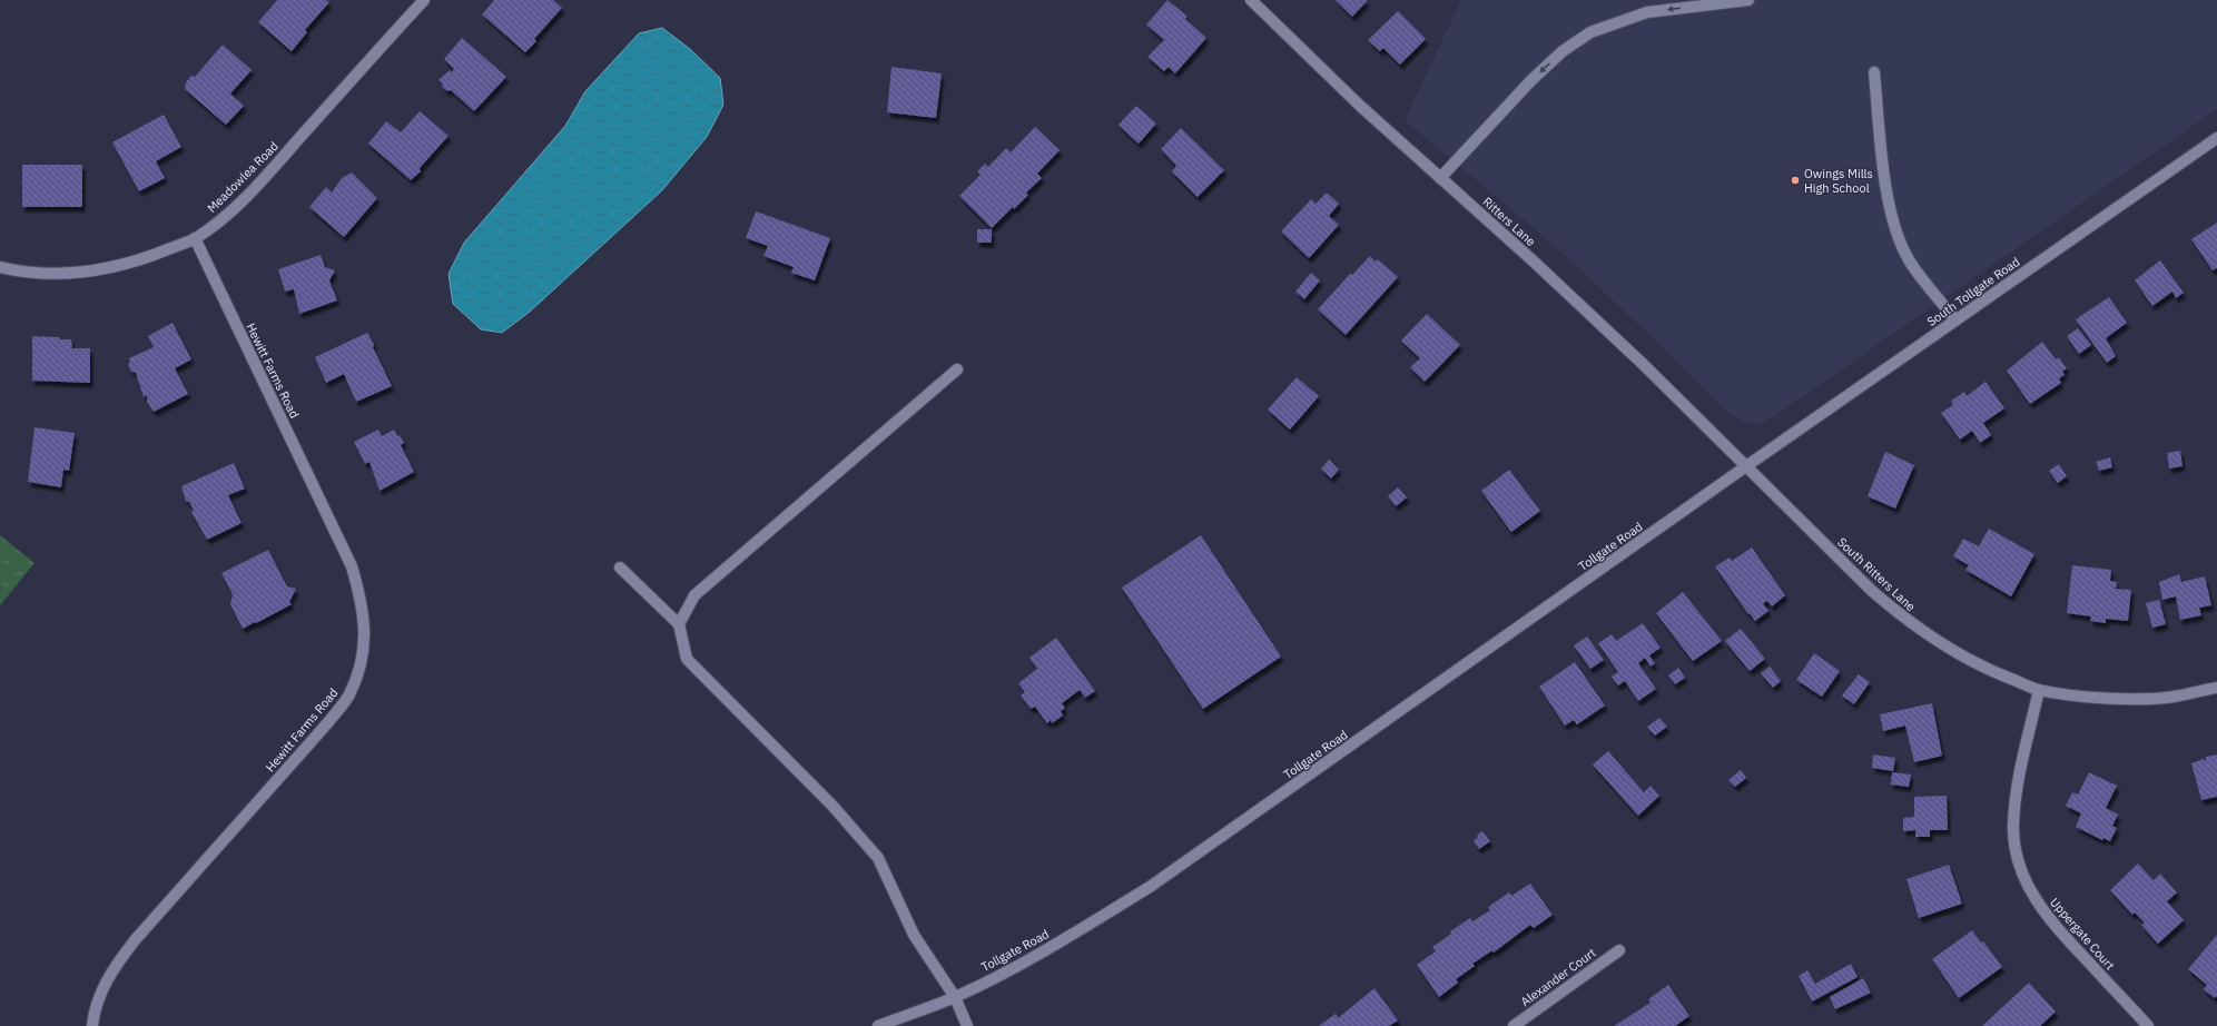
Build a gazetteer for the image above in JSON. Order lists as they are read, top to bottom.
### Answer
{
  "streets": {
    "street": [
      "Meadowlea Road",
      "Ritters Lane",
      "South Tollgate Road",
      "Hewitt Farms Road",
      "Tollgate Road",
      "South Ritters Lane",
      "Uppergate Court",
      "Alexander Court"
    ]
  },
  "crossings": [
    ["Meadowlea Road", "Hewitt Farms Road"],
    ["Ritters Lane", "South Tollgate Road"],
    ["Ritters Lane", "Tollgate Road"],
    ["Ritters Lane", "South Ritters Lane"],
    ["South Tollgate Road", "Tollgate Road"],
    ["South Tollgate Road", "South Ritters Lane"],
    ["Tollgate Road", "South Ritters Lane"],
    ["South Ritters Lane", "Uppergate Court"]
  ],
  "places": ["Owings Mills High School"]
}
